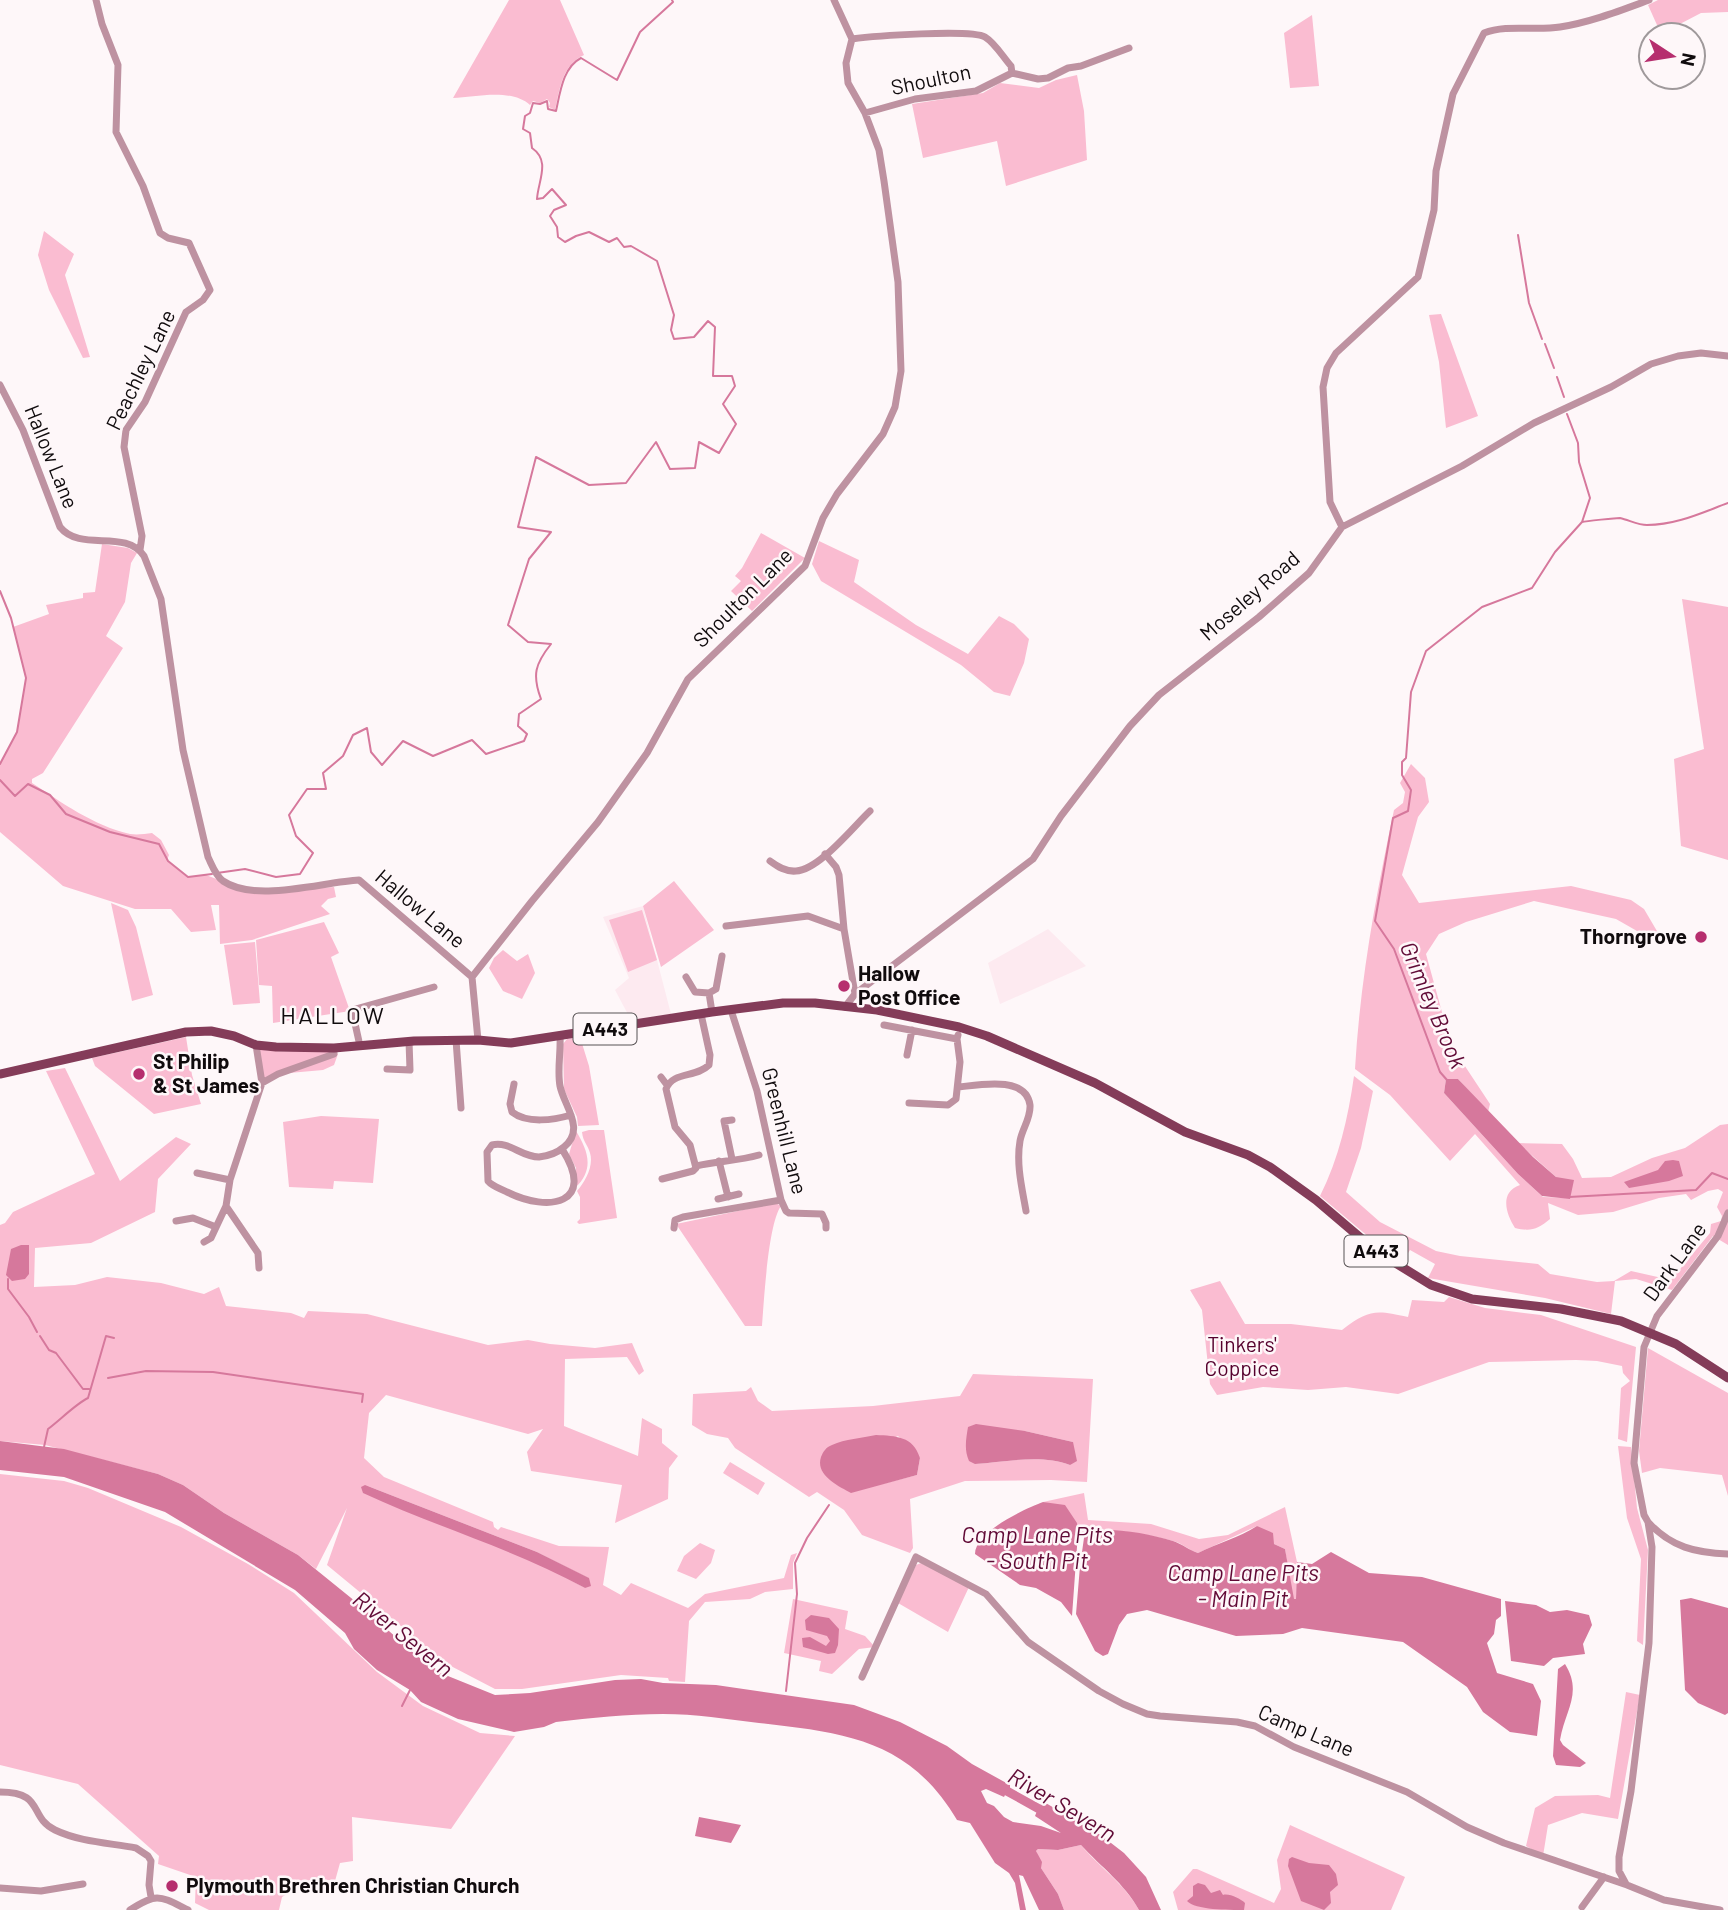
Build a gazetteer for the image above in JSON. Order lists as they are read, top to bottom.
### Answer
{
  "streets": {
    "main road": ["A443"],
    "street": [
      "Shoulton",
      "Peachley Lane",
      "Hallow Lane",
      "Moseley Road",
      "Shoulton Lane",
      "Greenhill Lane",
      "Dark Lane",
      "Camp Lane"
    ]
  },
  "crossings": [
    ["Shoulton", "Shoulton Lane"],
    ["Peachley Lane", "Hallow Lane"],
    ["Hallow Lane", "Shoulton Lane"],
    ["Hallow Lane", "A443"],
    ["Moseley Road", "A443"],
    ["A443", "Greenhill Lane"],
    ["A443", "Dark Lane"]
  ],
  "districts": ["HALLOW"],
  "water": [
    "Grimley Brook",
    "Camp Lane Pits - South Pit",
    "Camp Lane Pits - Main Pit",
    "River Severn"
  ],
  "parks": ["Tinkers' Coppice"],
  "places": [
    "Thorngrove",
    "Hallow Post Office",
    "St Philip & St James",
    "Plymouth Brethren Christian Church"
  ],
  "north": "right"
}
